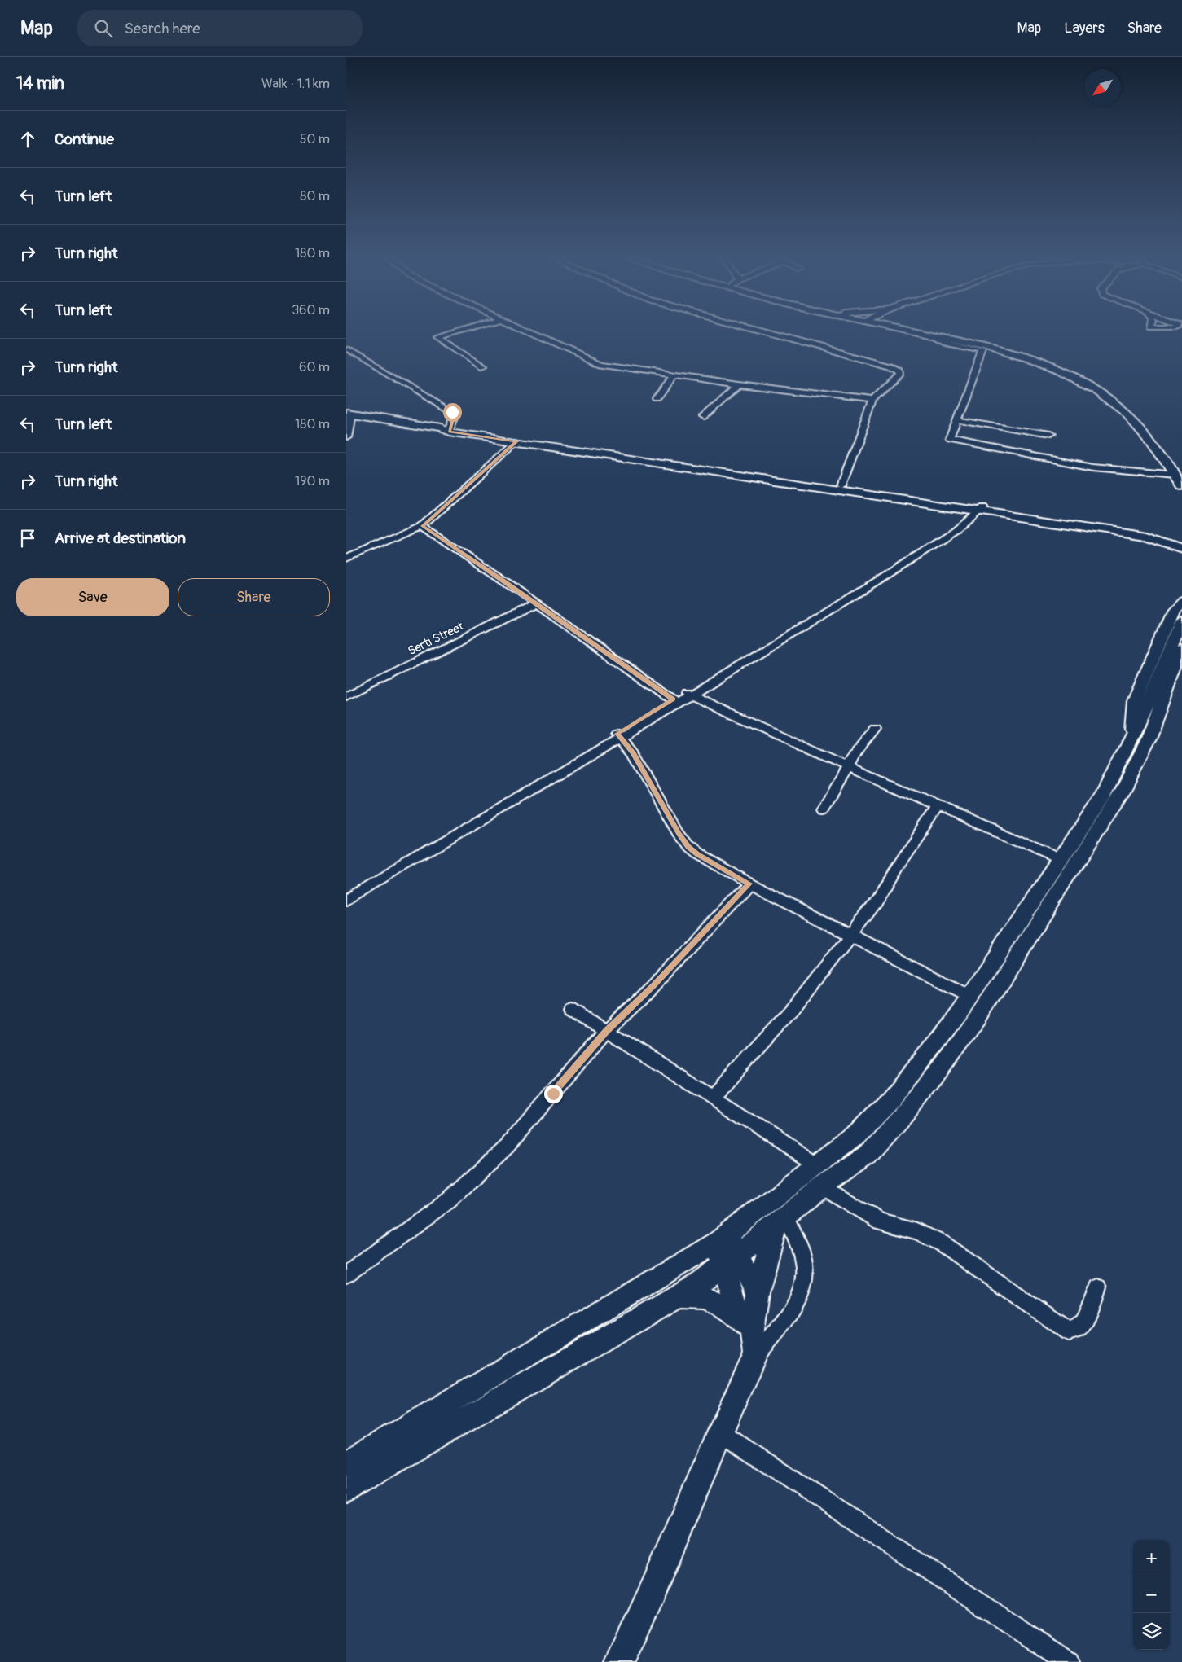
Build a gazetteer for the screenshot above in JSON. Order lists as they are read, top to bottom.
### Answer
{
  "streets": {
    "street": ["Serti Street"]
  },
  "north": "bottom left",
  "page": {
    "header": "Map",
    "search": "Search here",
    "nav": ["Map", "Layers", "Share"],
    "heading": ["14 min", "Walk · 1.1 km"],
    "list": [
      ["Continue", "50 m"],
      ["Turn left", "80 m"],
      ["Turn right", "180 m"],
      ["Turn left", "360 m"],
      ["Turn right", "60 m"],
      ["Turn left", "180 m"],
      ["Turn right", "190 m"],
      "Arrive at destination"
    ],
    "buttons": ["Save", "Share"],
    "map_buttons": ["+", "−"]
  }
}
